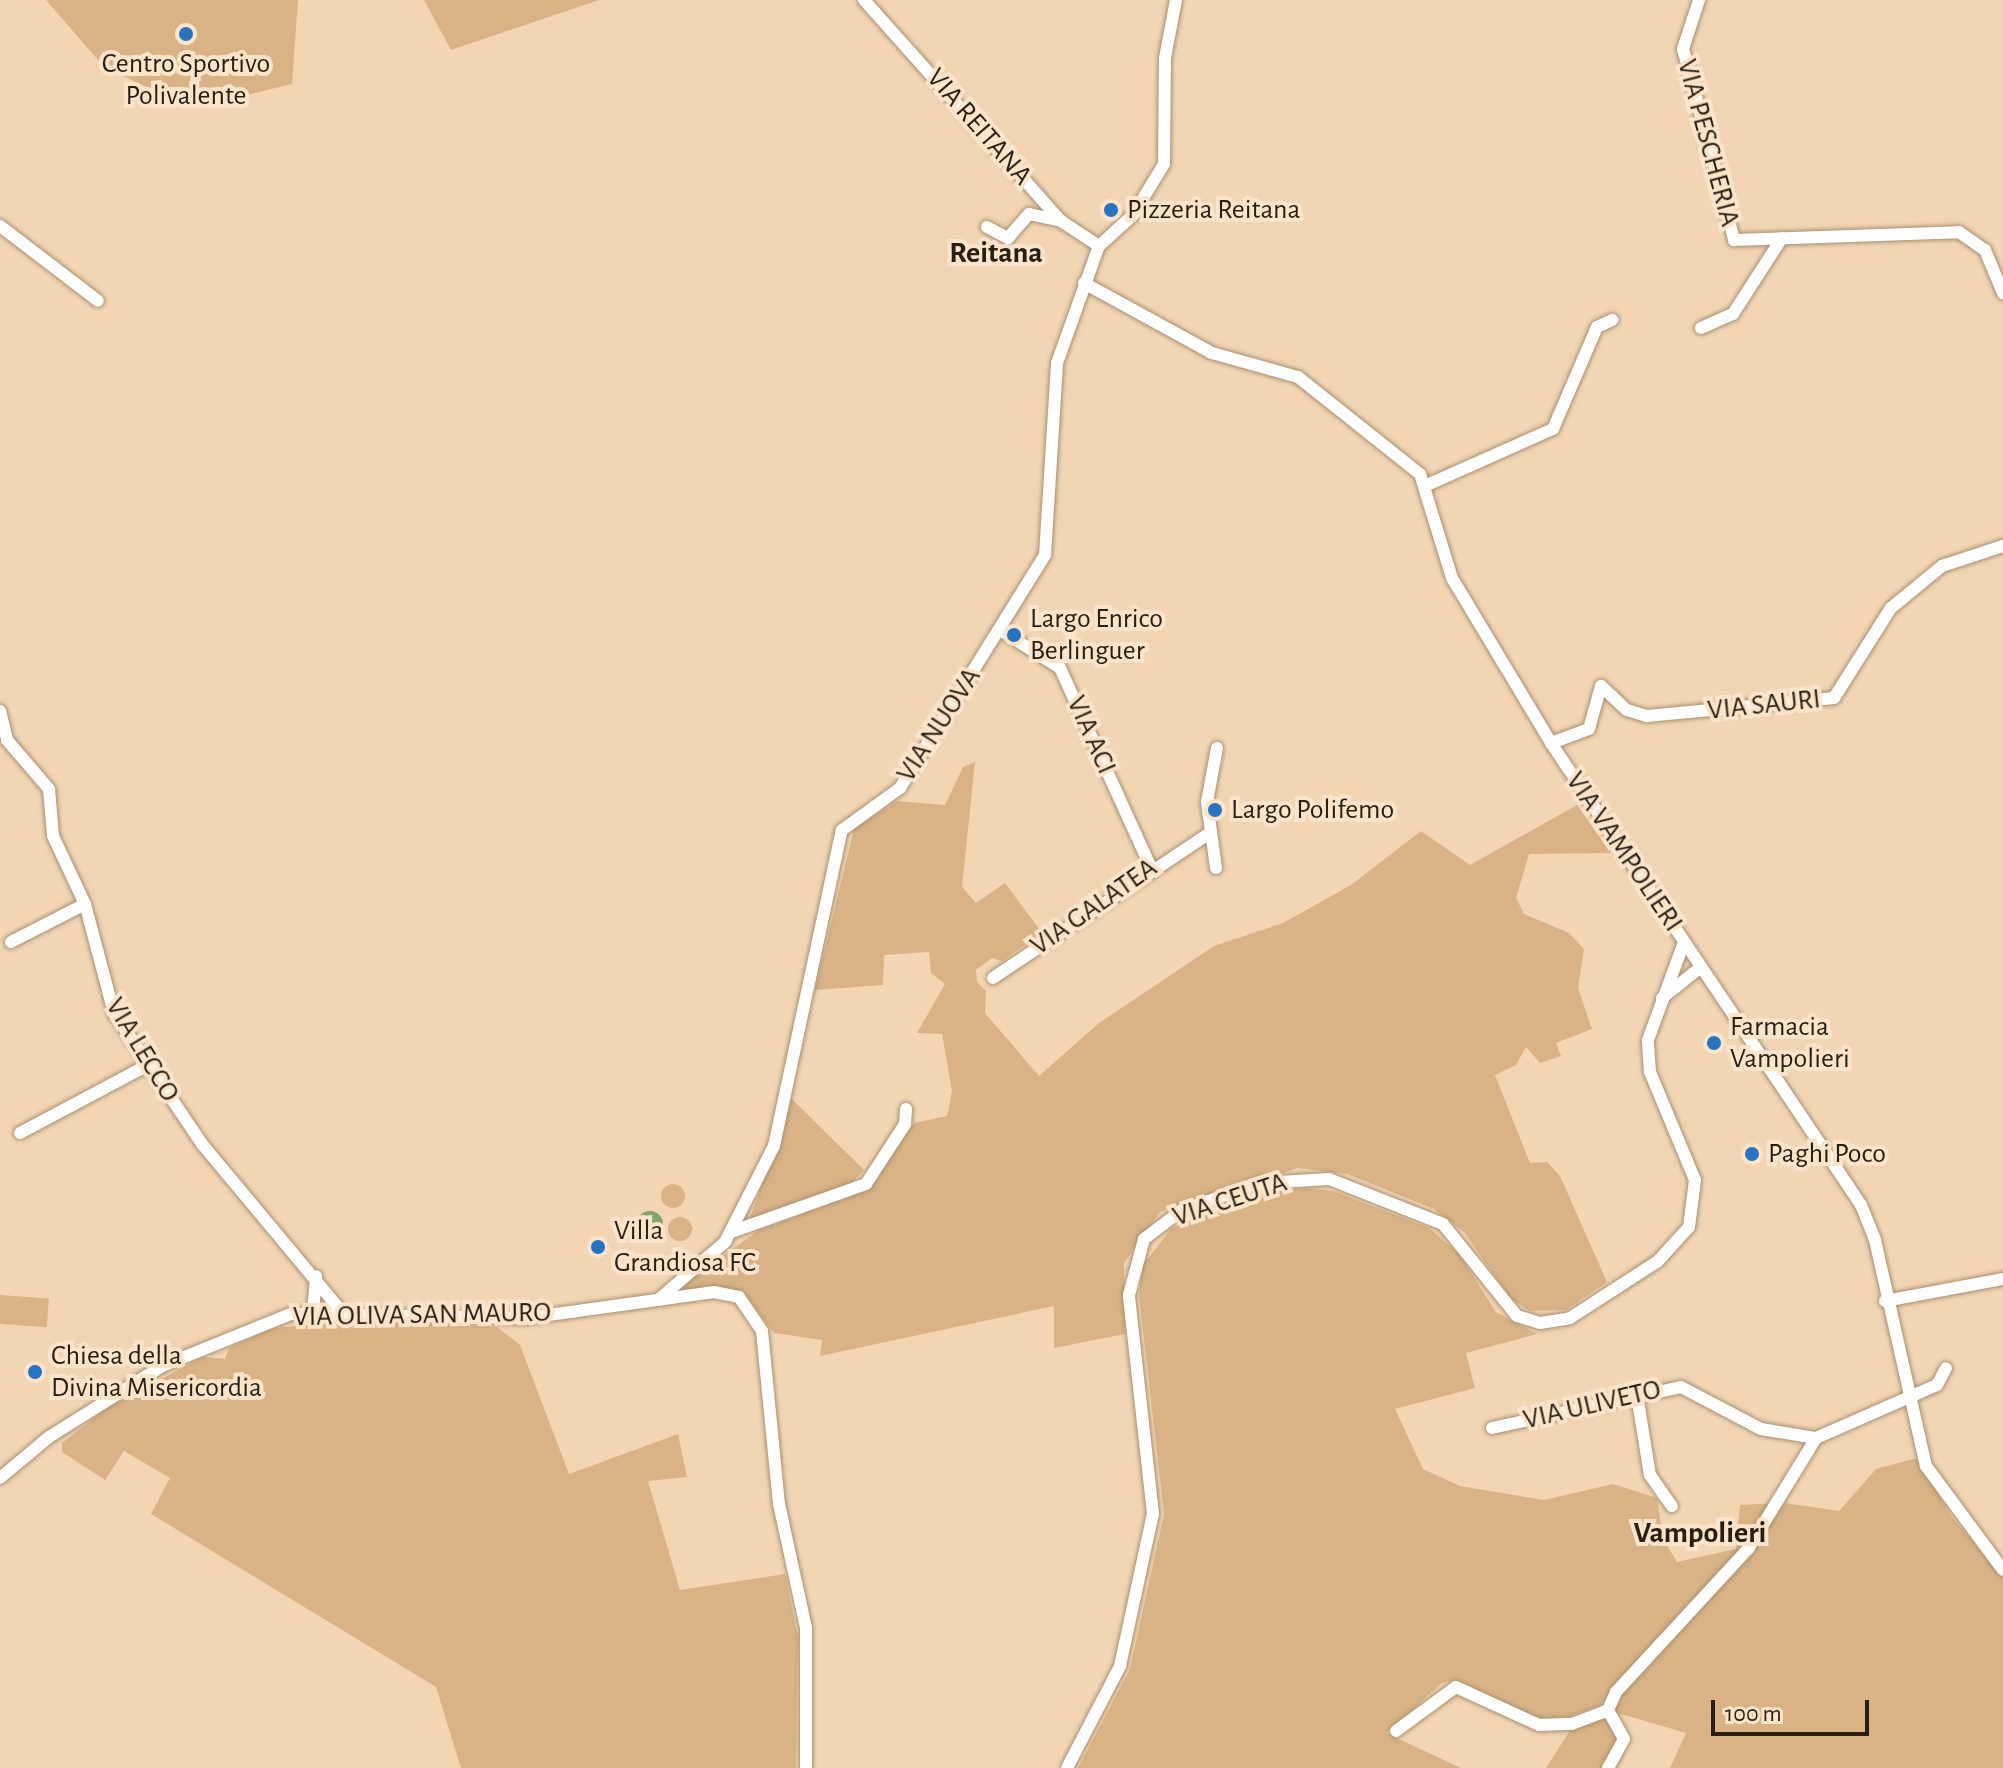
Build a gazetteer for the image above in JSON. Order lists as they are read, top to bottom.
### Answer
{
  "streets": {
    "street": [
      "VIA REITANA",
      "VIA PESCHERIA",
      "VIA SAURI",
      "VIA NUOVA",
      "VIA ACI",
      "VIA VAMPOLIERI",
      "VIA GALATEA",
      "VIA LECCO",
      "VIA CEUTA",
      "VIA OLIVA SAN MAURO",
      "VIA ULIVETO"
    ]
  },
  "crossings": [
    ["VIA REITANA", "VIA NUOVA"],
    ["VIA SAURI", "VIA VAMPOLIERI"],
    ["VIA NUOVA", "VIA ACI"],
    ["VIA NUOVA", "VIA OLIVA SAN MAURO"],
    ["VIA ACI", "VIA GALATEA"],
    ["VIA VAMPOLIERI", "VIA CEUTA"],
    ["VIA LECCO", "VIA OLIVA SAN MAURO"]
  ],
  "districts": ["Reitana", "Vampolieri"],
  "places": [
    "Centro Sportivo Polivalente",
    "Pizzeria Reitana",
    "Largo Enrico Berlinguer",
    "Largo Polifemo",
    "Farmacia Vampolieri",
    "Paghi Poco",
    "Villa Grandiosa FC",
    "Chiesa della Divina Misericordia"
  ],
  "scale_bar": "100 m"
}
